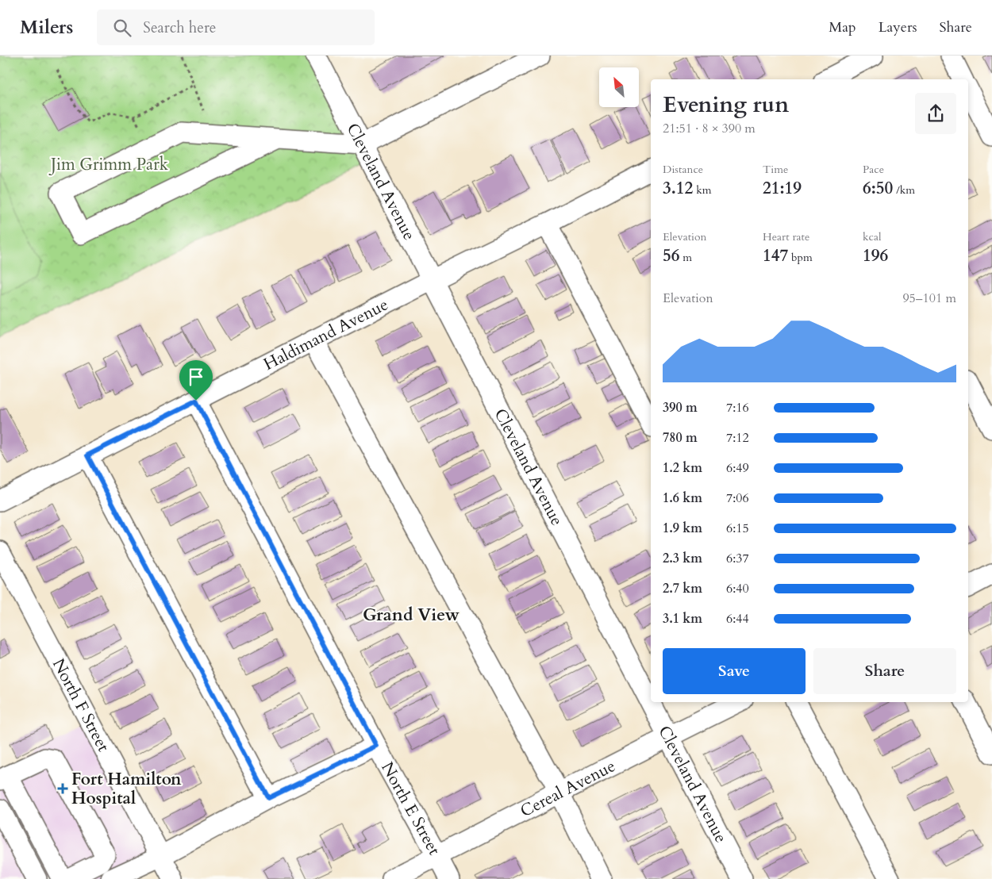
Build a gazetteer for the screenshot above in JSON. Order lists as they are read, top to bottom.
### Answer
{
  "streets": {
    "street": [
      "Cleveland Avenue",
      "Haldimand Avenue",
      "North F Street",
      "Cereal Avenue",
      "North E Street"
    ]
  },
  "crossings": [
    ["Cleveland Avenue", "Haldimand Avenue"],
    ["Cleveland Avenue", "Cereal Avenue"],
    ["Haldimand Avenue", "North E Street"],
    ["Cereal Avenue", "North E Street"]
  ],
  "districts": ["Grand View"],
  "parks": ["Jim Grimm Park"],
  "places": {
    "health": ["Fort Hamilton Hospital"]
  },
  "north": "top left",
  "page": {
    "header": "Milers",
    "search": "Search here",
    "nav": ["Map", "Layers", "Share"],
    "heading": ["Evening run", "21:51 · 8 × 390 m"],
    "stats": [
      ["Distance", "3.12 km"],
      ["Time", "21:19"],
      ["Pace", "6:50 /km"],
      ["Elevation", "56 m"],
      ["Heart rate", "147 bpm"],
      ["kcal", "196"]
    ],
    "chart": ["Elevation", "95–101 m"],
    "list": [
      {
        "name": "390 m",
        "note": "7:16"
      },
      {
        "name": "780 m",
        "note": "7:12"
      },
      {
        "name": "1.2 km",
        "note": "6:49"
      },
      {
        "name": "1.6 km",
        "note": "7:06"
      },
      {
        "name": "1.9 km",
        "note": "6:15"
      },
      {
        "name": "2.3 km",
        "note": "6:37"
      },
      {
        "name": "2.7 km",
        "note": "6:40"
      },
      {
        "name": "3.1 km",
        "note": "6:44"
      }
    ],
    "buttons": ["Save", "Share"]
  }
}
